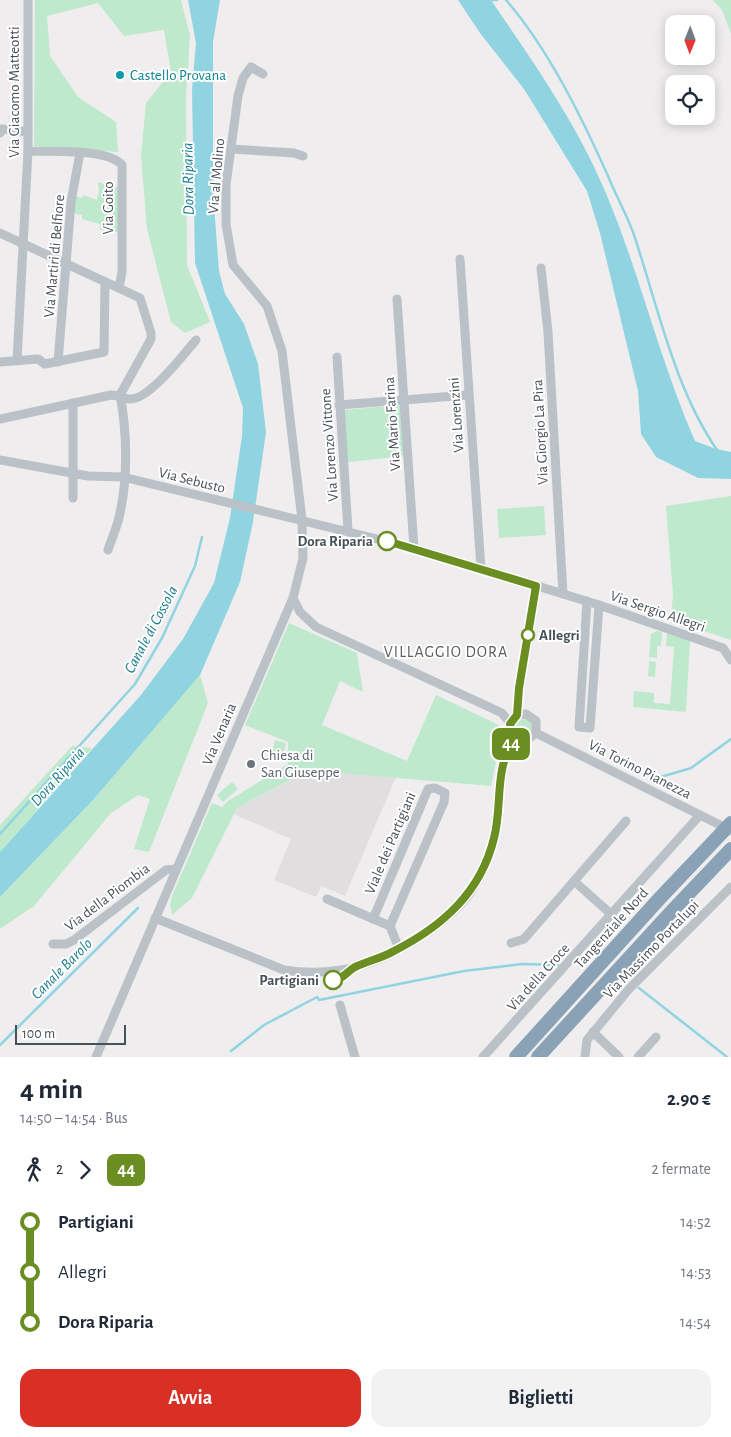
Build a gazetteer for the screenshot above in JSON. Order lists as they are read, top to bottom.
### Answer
{
  "streets": {
    "highway": ["Tangenziale Nord"],
    "street": [
      "Via Giacomo Matteotti",
      "Via al Molino",
      "Via Goito",
      "Via Martiri di Belfiore",
      "Via Lorenzini",
      "Via Mario Farina",
      "Via Giorgio La Pira",
      "Via Lorenzo Vittone",
      "Via Sebusto",
      "Via Sergio Allegri",
      "Via Venaria",
      "Via Torino Pianezza",
      "Viale dei Partigiani",
      "Via della Piombia",
      "Via Massimo Portalupi",
      "Via della Croce"
    ]
  },
  "crossings": [
    ["Via Giacomo Matteotti", "Via Goito"],
    ["Via al Molino", "Via Venaria"],
    ["Via Goito", "Via Martiri di Belfiore"],
    ["Via Lorenzini", "Via Sergio Allegri"],
    ["Via Mario Farina", "Via Sergio Allegri"],
    ["Via Giorgio La Pira", "Via Sergio Allegri"],
    ["Via Lorenzo Vittone", "Via Sergio Allegri"],
    ["Via Sebusto", "Via Sergio Allegri"],
    ["Via Sebusto", "Via Venaria"],
    ["Via Sergio Allegri", "Via Venaria"],
    ["Via Venaria", "Via della Piombia"],
    ["Via Torino Pianezza", "Via della Croce"]
  ],
  "districts": ["VILLAGGIO DORA"],
  "water": ["Dora Riparia", "Canale di Cossola", "Canale Barolo"],
  "places": [
    "Castello Provana",
    "Dora Riparia",
    "Allegri",
    "Chiesa di San Giuseppe",
    "Partigiani"
  ],
  "lines": ["bus line 44"],
  "scale_bar": "100 m",
  "north": "bottom",
  "page": {
    "on_map": "44",
    "scale": "100 m",
    "heading": ["4 min", "14:50 – 14:54 · Bus", "2.90 €"],
    "legs": ["2", "44", "2 fermate"],
    "list": [
      {
        "name": "Partigiani",
        "value": "14:52"
      },
      {
        "name": "Allegri",
        "value": "14:53"
      },
      {
        "name": "Dora Riparia",
        "value": "14:54"
      }
    ],
    "buttons": ["Avvia", "Biglietti"]
  }
}
